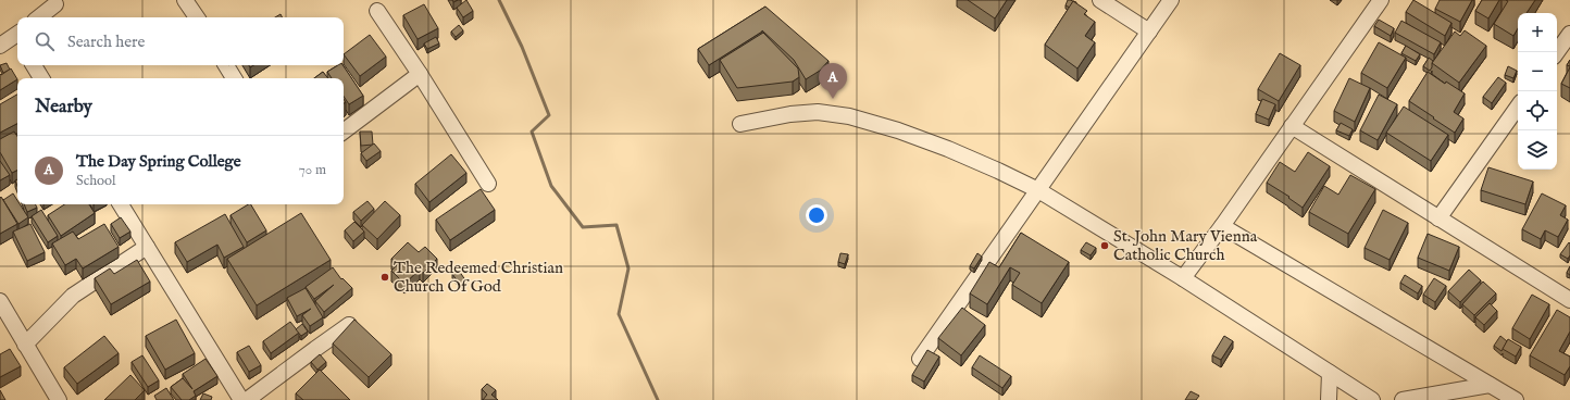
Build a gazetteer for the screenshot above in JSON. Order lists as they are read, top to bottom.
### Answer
{
  "places": ["St. John Mary Vienna Catholic Church", "The Redeemed Christian Church Of God"],
  "page": {
    "map_buttons": ["+", "−"],
    "search": "Search here",
    "pins": "A",
    "heading": "Nearby",
    "list": [
      {
        "mark": "A",
        "name": "The Day Spring College",
        "note": "School",
        "value": "70 m"
      }
    ]
  }
}
